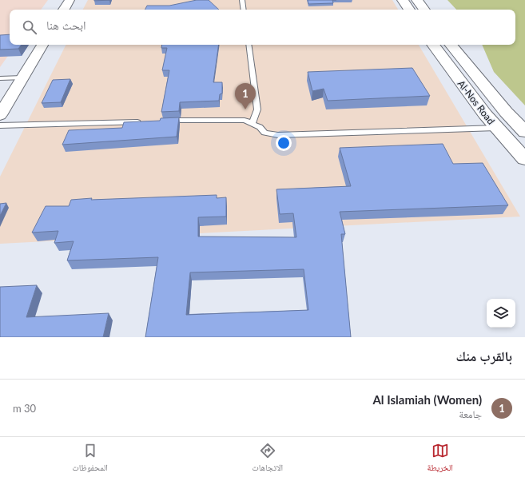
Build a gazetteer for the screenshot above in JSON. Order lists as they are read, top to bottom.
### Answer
{
  "streets": {
    "main road": ["Al-Nos Road"]
  },
  "page": {
    "search": "ابحث هنا",
    "pins": "1",
    "heading": "بالقرب منك",
    "list": [
      {
        "mark": "1",
        "name": "Al Islamiah (Women)",
        "note": "جامعة",
        "value": "30 m"
      }
    ],
    "nav": ["الخريطة", "الاتجاهات", "المحفوظات"]
  }
}
